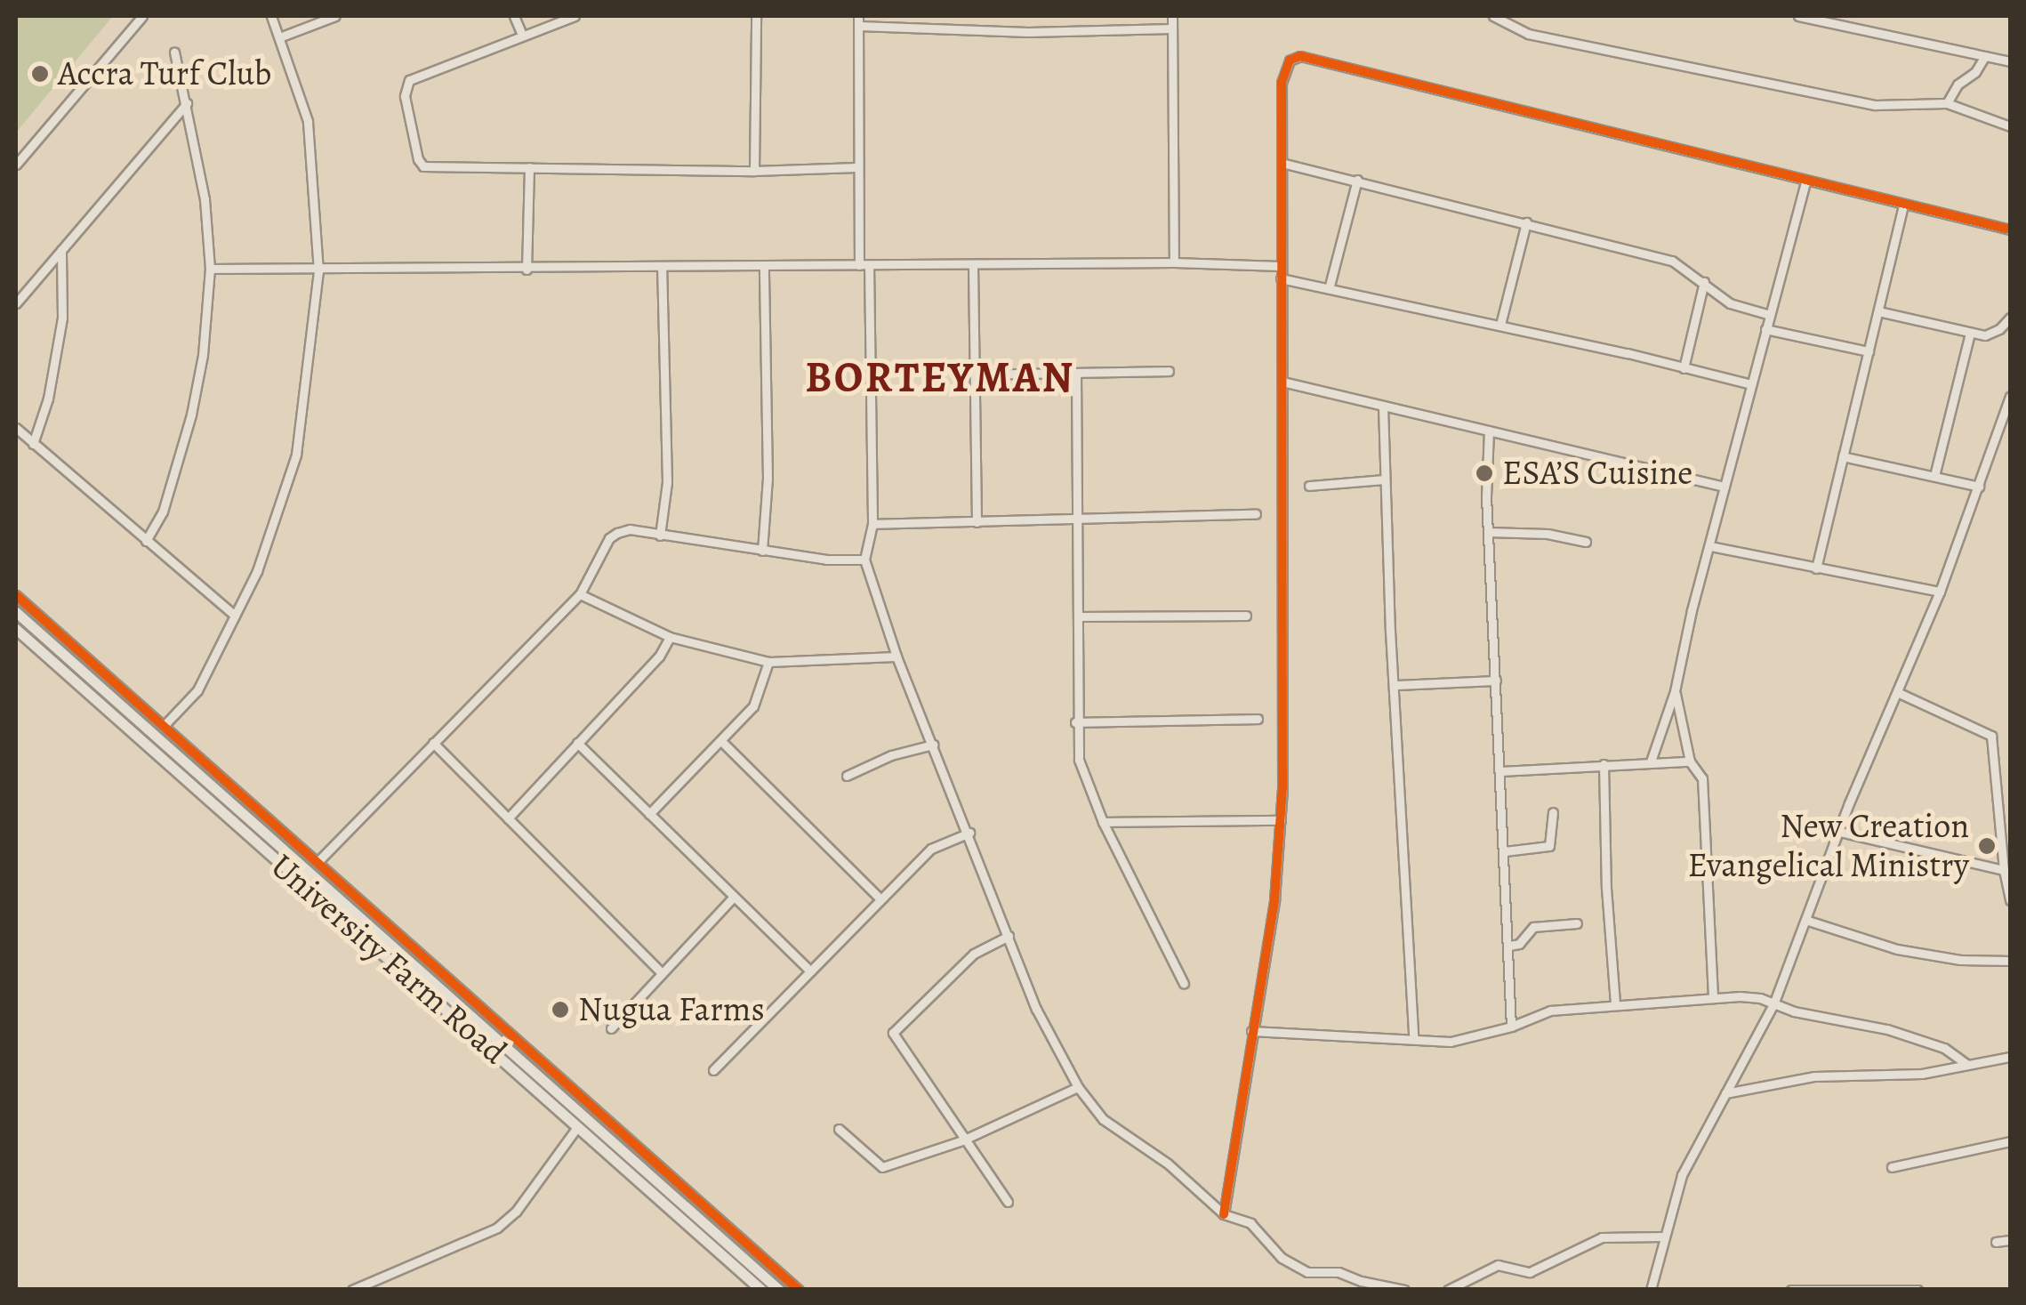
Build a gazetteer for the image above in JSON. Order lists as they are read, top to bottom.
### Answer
{
  "streets": {
    "street": ["University Farm Road"]
  },
  "districts": ["BORTEYMAN"],
  "places": [
    "Accra Turf Club",
    "ESA’S Cuisine",
    "New Creation Evangelical Ministry",
    "Nugua Farms"
  ]
}
